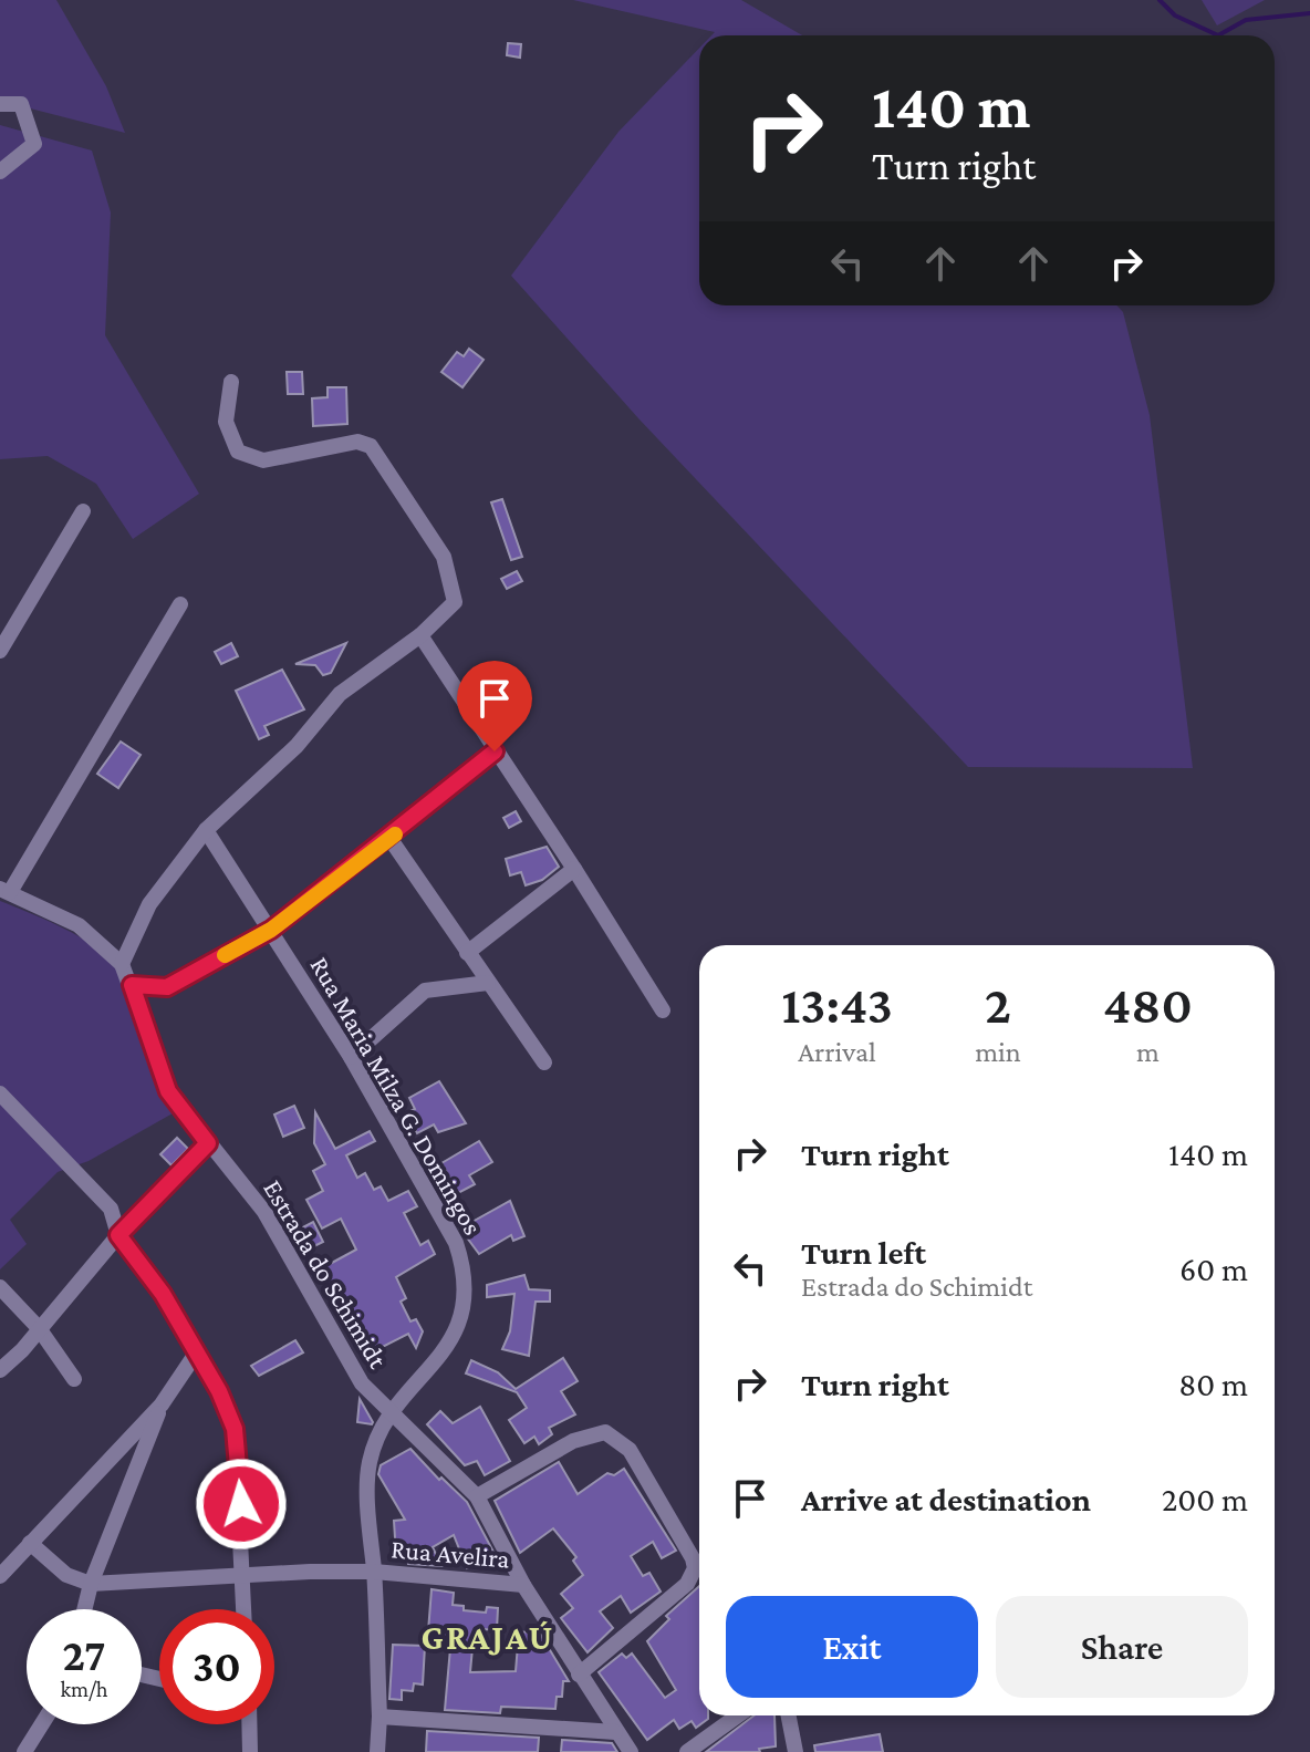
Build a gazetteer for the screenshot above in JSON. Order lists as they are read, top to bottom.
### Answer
{
  "streets": {
    "street": ["Rua Maria Milza G. Domingos", "Estrada do Schimidt", "Rua Avelira"]
  },
  "crossings": [
    ["Rua Maria Milza G. Domingos", "Estrada do Schimidt"],
    ["Rua Maria Milza G. Domingos", "Rua Avelira"],
    ["Estrada do Schimidt", "Rua Avelira"]
  ],
  "districts": ["GRAJAÚ"],
  "page": {
    "turn": ["140 m", "Turn right"],
    "eta": [
      "13:43",
      "Arrival",
      "2",
      "min",
      "480",
      "m"
    ],
    "list": [
      {
        "name": "Turn right",
        "value": "140 m"
      },
      {
        "name": "Turn left",
        "note": "Estrada do Schimidt",
        "value": "60 m"
      },
      {
        "name": "Turn right",
        "value": "80 m"
      },
      {
        "name": "Arrive at destination",
        "value": "200 m"
      }
    ],
    "buttons": ["Exit", "Share"],
    "speed": "27 km/h",
    "limit": "30"
  }
}
